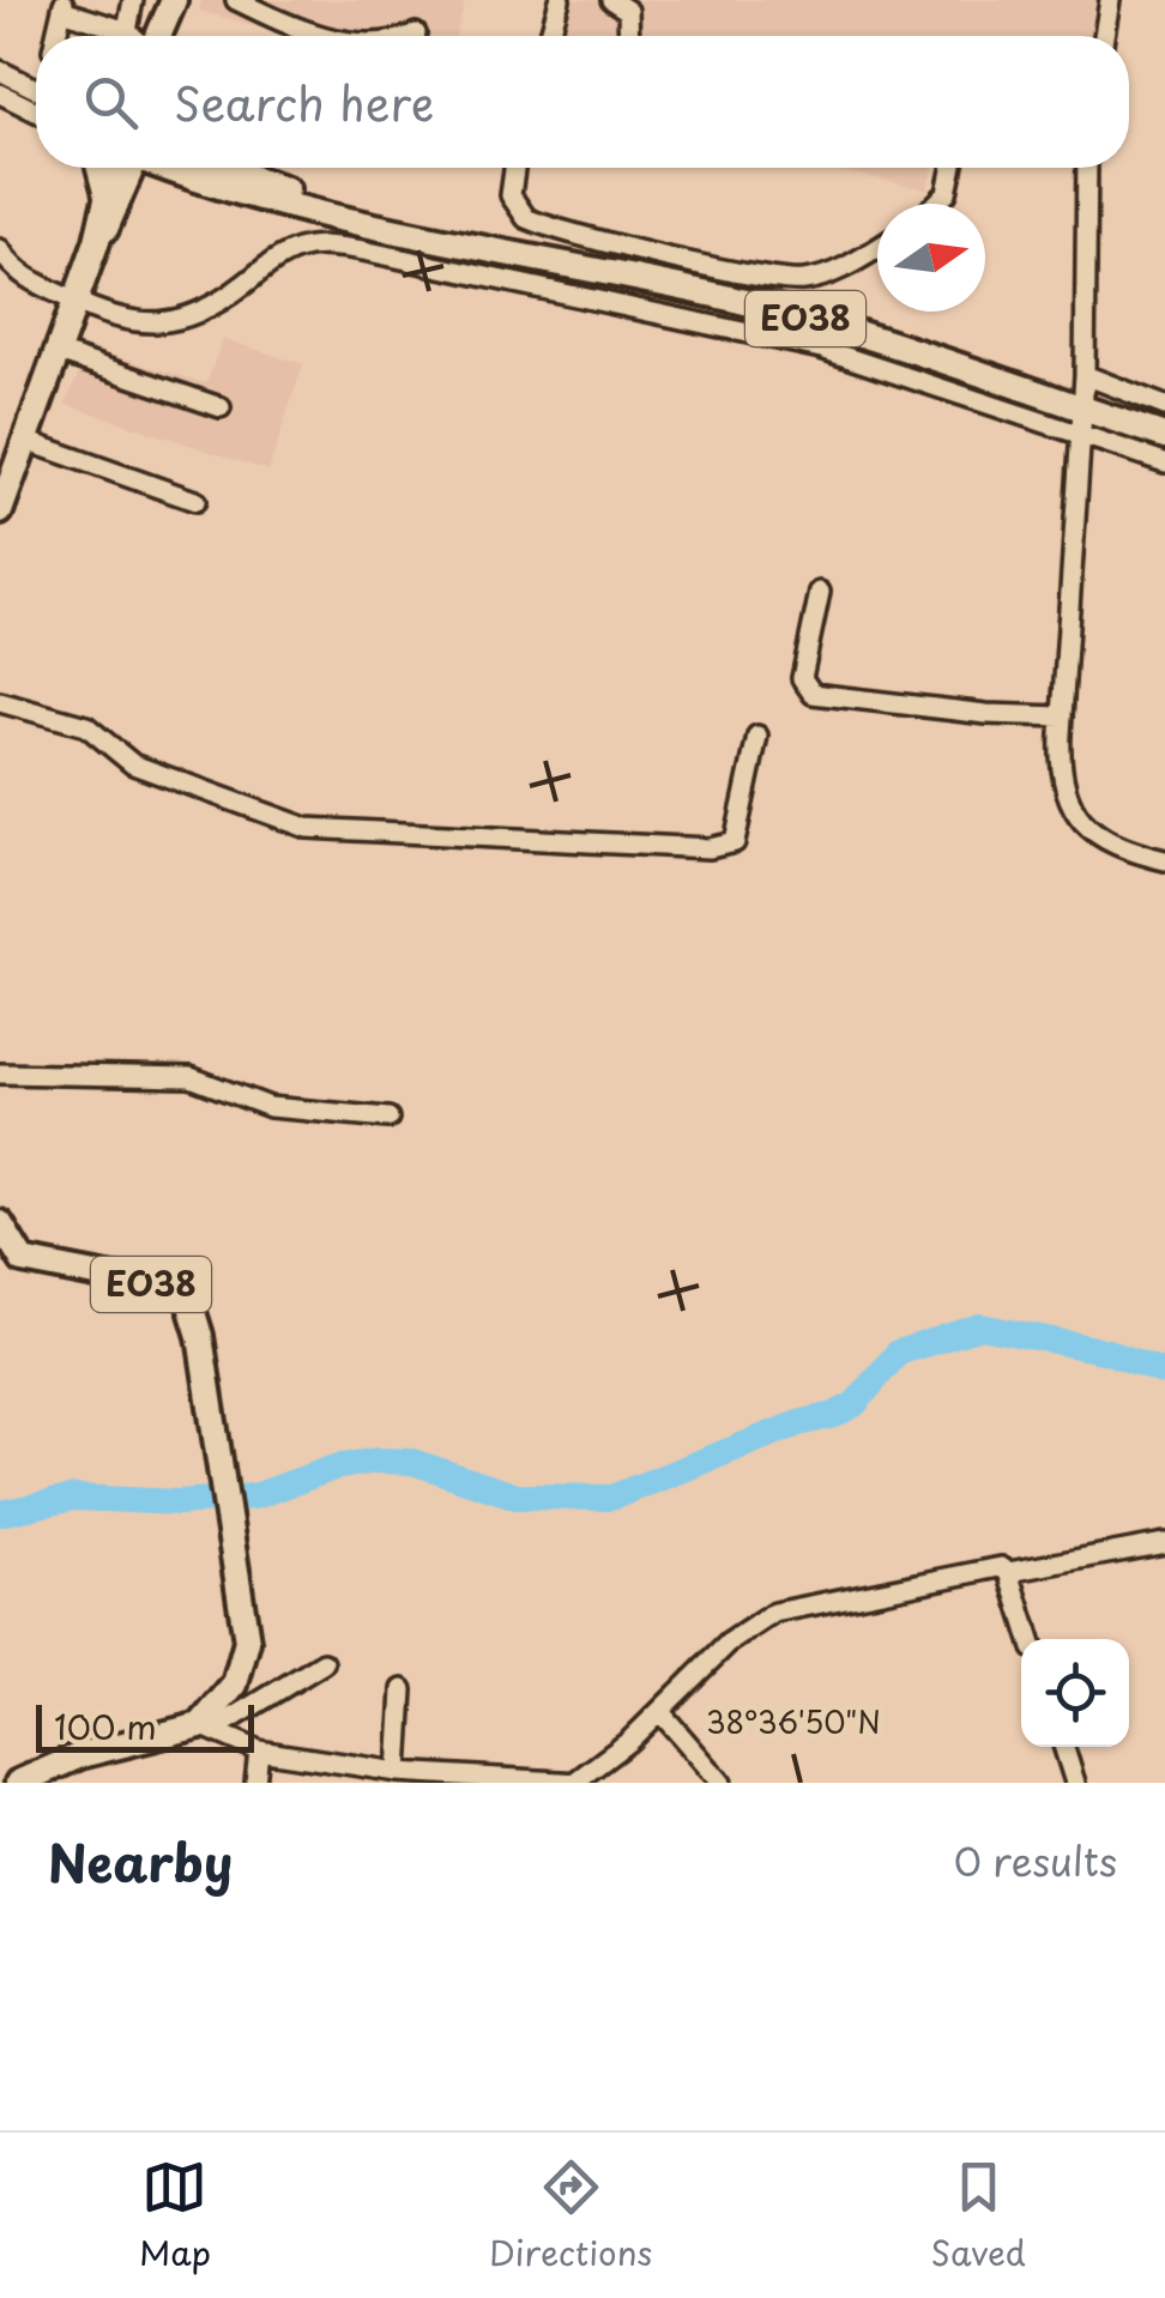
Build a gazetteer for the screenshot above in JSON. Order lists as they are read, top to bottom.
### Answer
{
  "streets": {
    "main road": ["ΕΟ38"]
  },
  "scale_bar": "100 m",
  "north": "right",
  "page": {
    "search": "Search here",
    "scale": "100 m",
    "heading": ["Nearby", "0 results"],
    "nav": ["Map", "Directions", "Saved"]
  },
  "coordinates": ["38°36'50\"N"]
}
